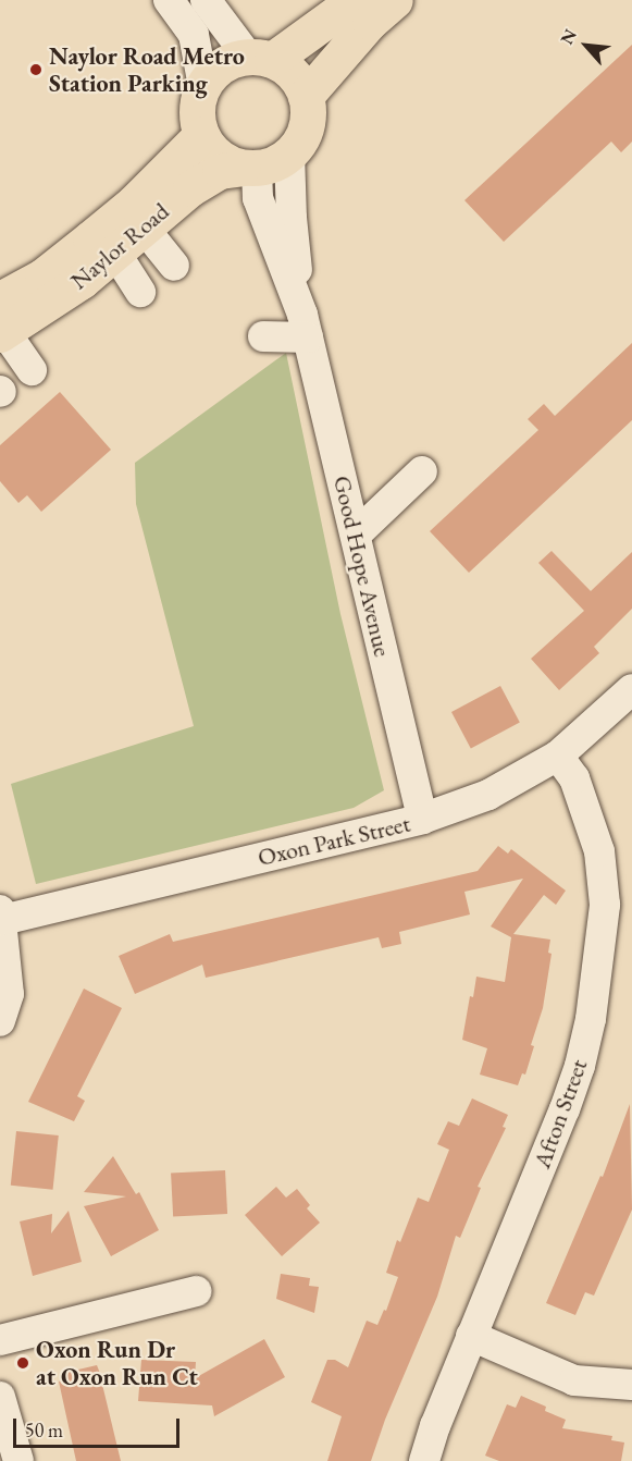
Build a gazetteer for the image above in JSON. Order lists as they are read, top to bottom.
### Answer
{
  "streets": {
    "main road": ["Naylor Road"],
    "street": ["Good Hope Avenue", "Oxon Park Street", "Afton Street"]
  },
  "crossings": [
    ["Naylor Road", "Good Hope Avenue"],
    ["Good Hope Avenue", "Oxon Park Street"],
    ["Oxon Park Street", "Afton Street"]
  ],
  "places": ["Naylor Road Metro Station Parking", "Oxon Run Dr at Oxon Run Ct"],
  "scale_bar": "50 m",
  "north": "top left"
}
